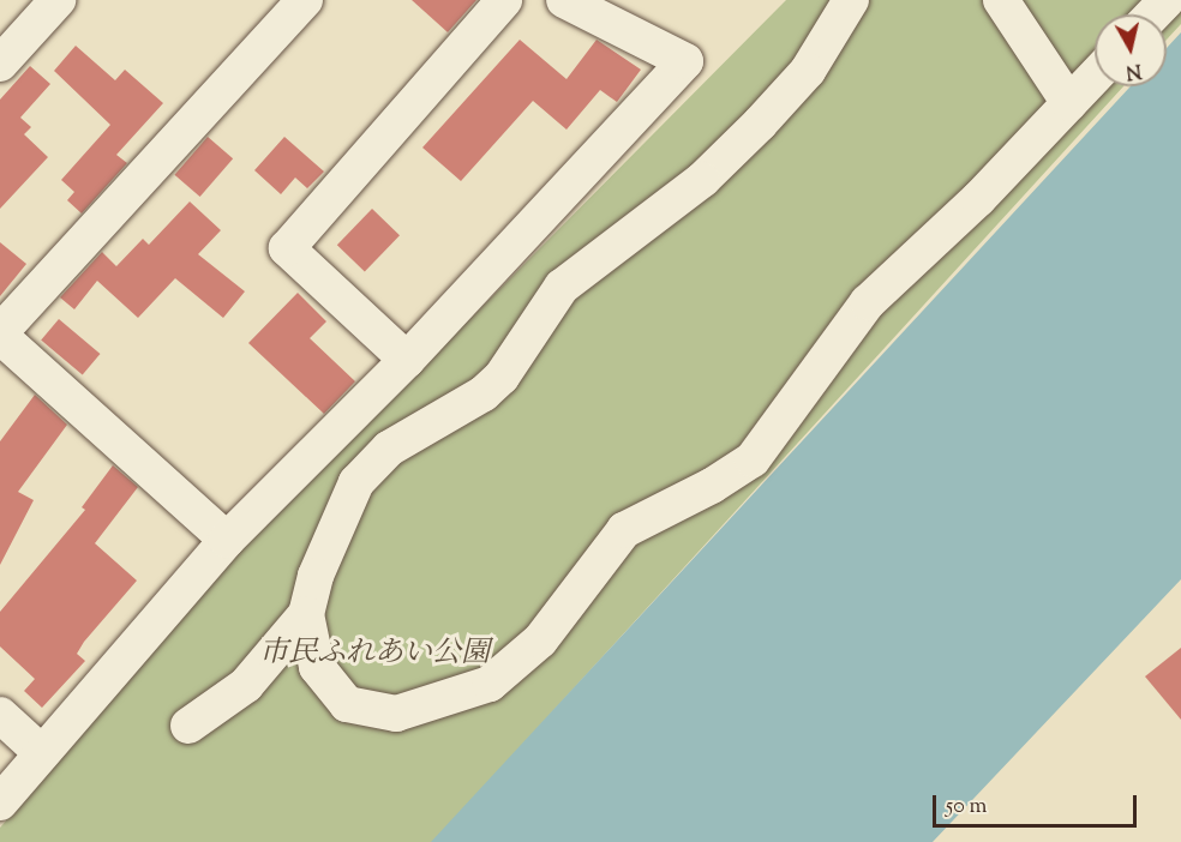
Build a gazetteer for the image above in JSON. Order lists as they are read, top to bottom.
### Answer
{
  "parks": ["市民ふれあい公園"],
  "scale_bar": "50 m",
  "north": "bottom"
}
